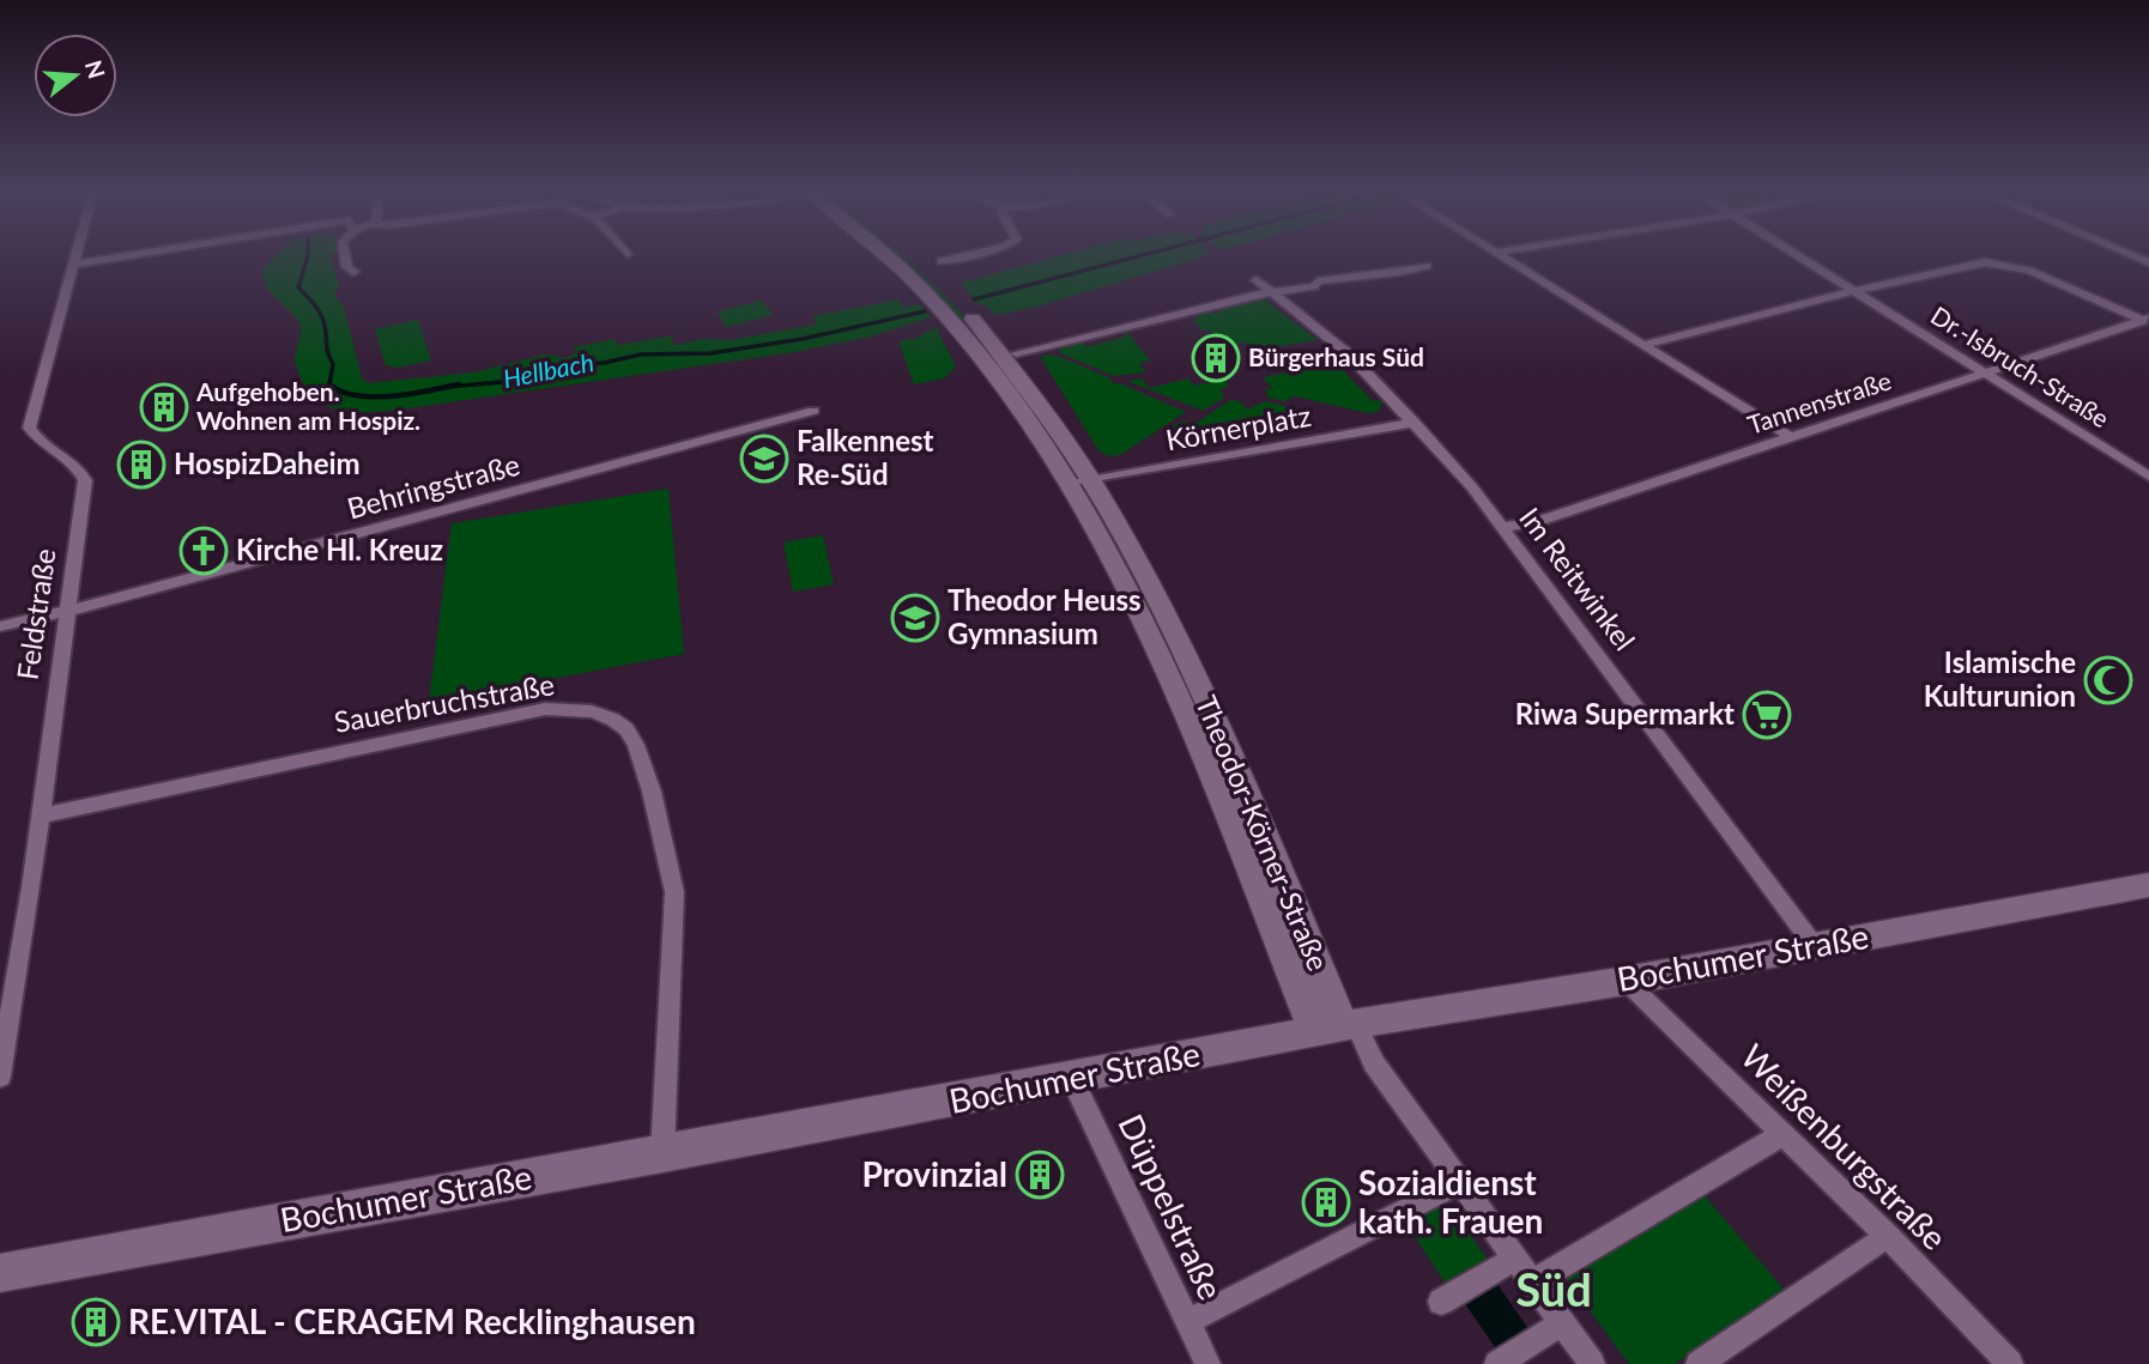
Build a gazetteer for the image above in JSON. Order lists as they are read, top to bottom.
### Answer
{
  "streets": {
    "main road": ["Theodor-Körner-Straße", "Bochumer Straße"],
    "street": [
      "Dr.-Isbruch-Straße",
      "Tannenstraße",
      "Körnerplatz",
      "Behringstraße",
      "Im Reitwinkel",
      "Feldstraße",
      "Sauerbruchstraße",
      "Weißenburgstraße",
      "Düppelstraße"
    ]
  },
  "crossings": [
    ["Dr.-Isbruch-Straße", "Tannenstraße"],
    ["Tannenstraße", "Im Reitwinkel"],
    ["Körnerplatz", "Im Reitwinkel"],
    ["Körnerplatz", "Theodor-Körner-Straße"],
    ["Behringstraße", "Feldstraße"],
    ["Im Reitwinkel", "Bochumer Straße"],
    ["Feldstraße", "Sauerbruchstraße"],
    ["Sauerbruchstraße", "Bochumer Straße"],
    ["Theodor-Körner-Straße", "Bochumer Straße"],
    ["Bochumer Straße", "Weißenburgstraße"],
    ["Bochumer Straße", "Düppelstraße"]
  ],
  "districts": ["Süd"],
  "water": ["Hellbach"],
  "places": {
    "building": [
      "Bürgerhaus Süd",
      "Aufgehoben. Wohnen am Hospiz.",
      "HospizDaheim",
      "Provinzial",
      "Sozialdienst kath. Frauen",
      "RE.VITAL - CERAGEM Recklinghausen"
    ],
    "school or university": ["Falkennest Re-Süd", "Theodor Heuss Gymnasium"],
    "church": ["Kirche Hl. Kreuz"],
    "mosque": ["Islamische Kulturunion"],
    "supermarket": ["Riwa Supermarkt"]
  },
  "north": "right"
}
